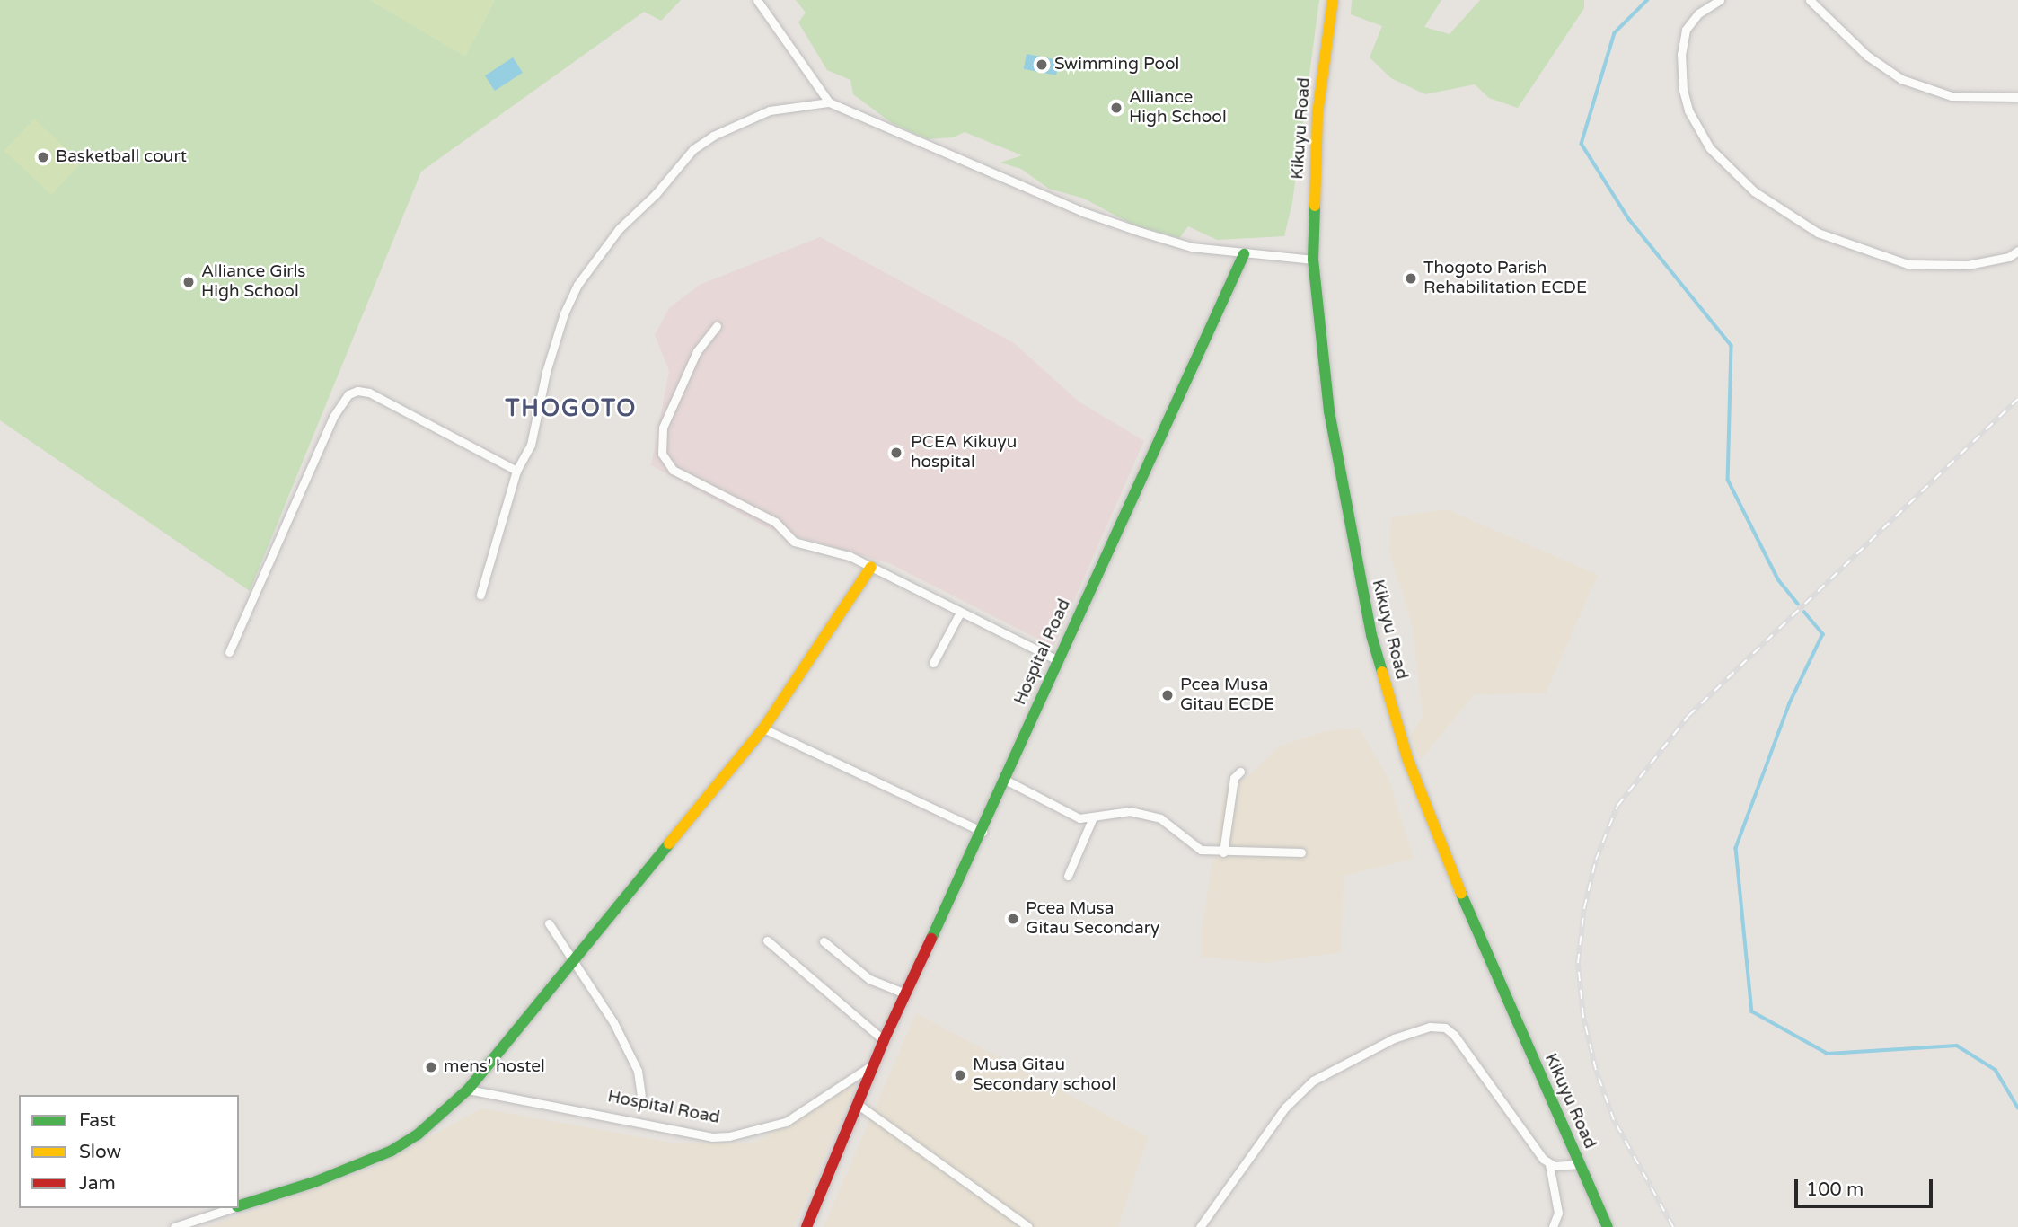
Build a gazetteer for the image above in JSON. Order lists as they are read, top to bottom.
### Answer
{
  "streets": {
    "street": ["Kikuyu Road", "Hospital Road"]
  },
  "districts": ["THOGOTO"],
  "places": [
    "Swimming Pool",
    "Alliance High School",
    "Basketball court",
    "Thogoto Parish Rehabilitation ECDE",
    "Alliance Girls High School",
    "PCEA Kikuyu hospital",
    "Pcea Musa Gitau ECDE",
    "Pcea Musa Gitau Secondary",
    "mens' hostel",
    "Musa Gitau Secondary school"
  ],
  "legend": ["Fast", "Slow", "Jam"],
  "scale_bar": "100 m"
}
